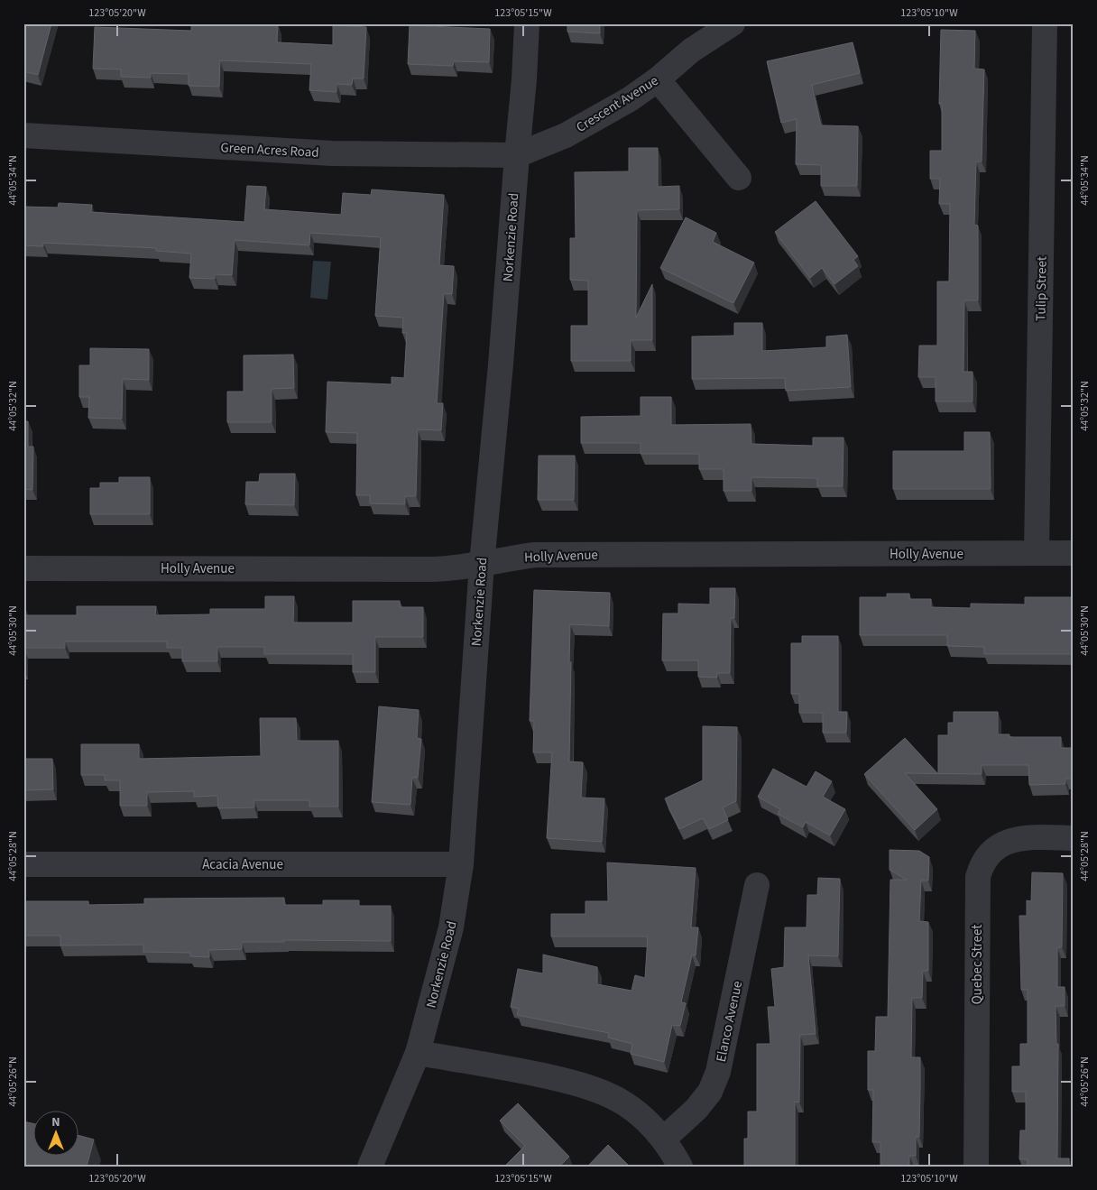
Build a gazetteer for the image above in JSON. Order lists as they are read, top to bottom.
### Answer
{
  "streets": {
    "street": [
      "Crescent Avenue",
      "Green Acres Road",
      "Norkenzie Road",
      "Tulip Street",
      "Holly Avenue",
      "Acacia Avenue",
      "Quebec Street",
      "Elanco Avenue"
    ]
  },
  "crossings": [
    ["Crescent Avenue", "Green Acres Road"],
    ["Crescent Avenue", "Norkenzie Road"],
    ["Green Acres Road", "Norkenzie Road"],
    ["Norkenzie Road", "Holly Avenue"],
    ["Norkenzie Road", "Acacia Avenue"],
    ["Tulip Street", "Holly Avenue"]
  ],
  "north": "top",
  "coordinates": [
    "123°05'20\"W",
    "123°05'15\"W",
    "123°05'10\"W",
    "44°05'34\"N",
    "44°05'32\"N",
    "44°05'30\"N",
    "44°05'28\"N",
    "44°05'26\"N"
  ]
}
